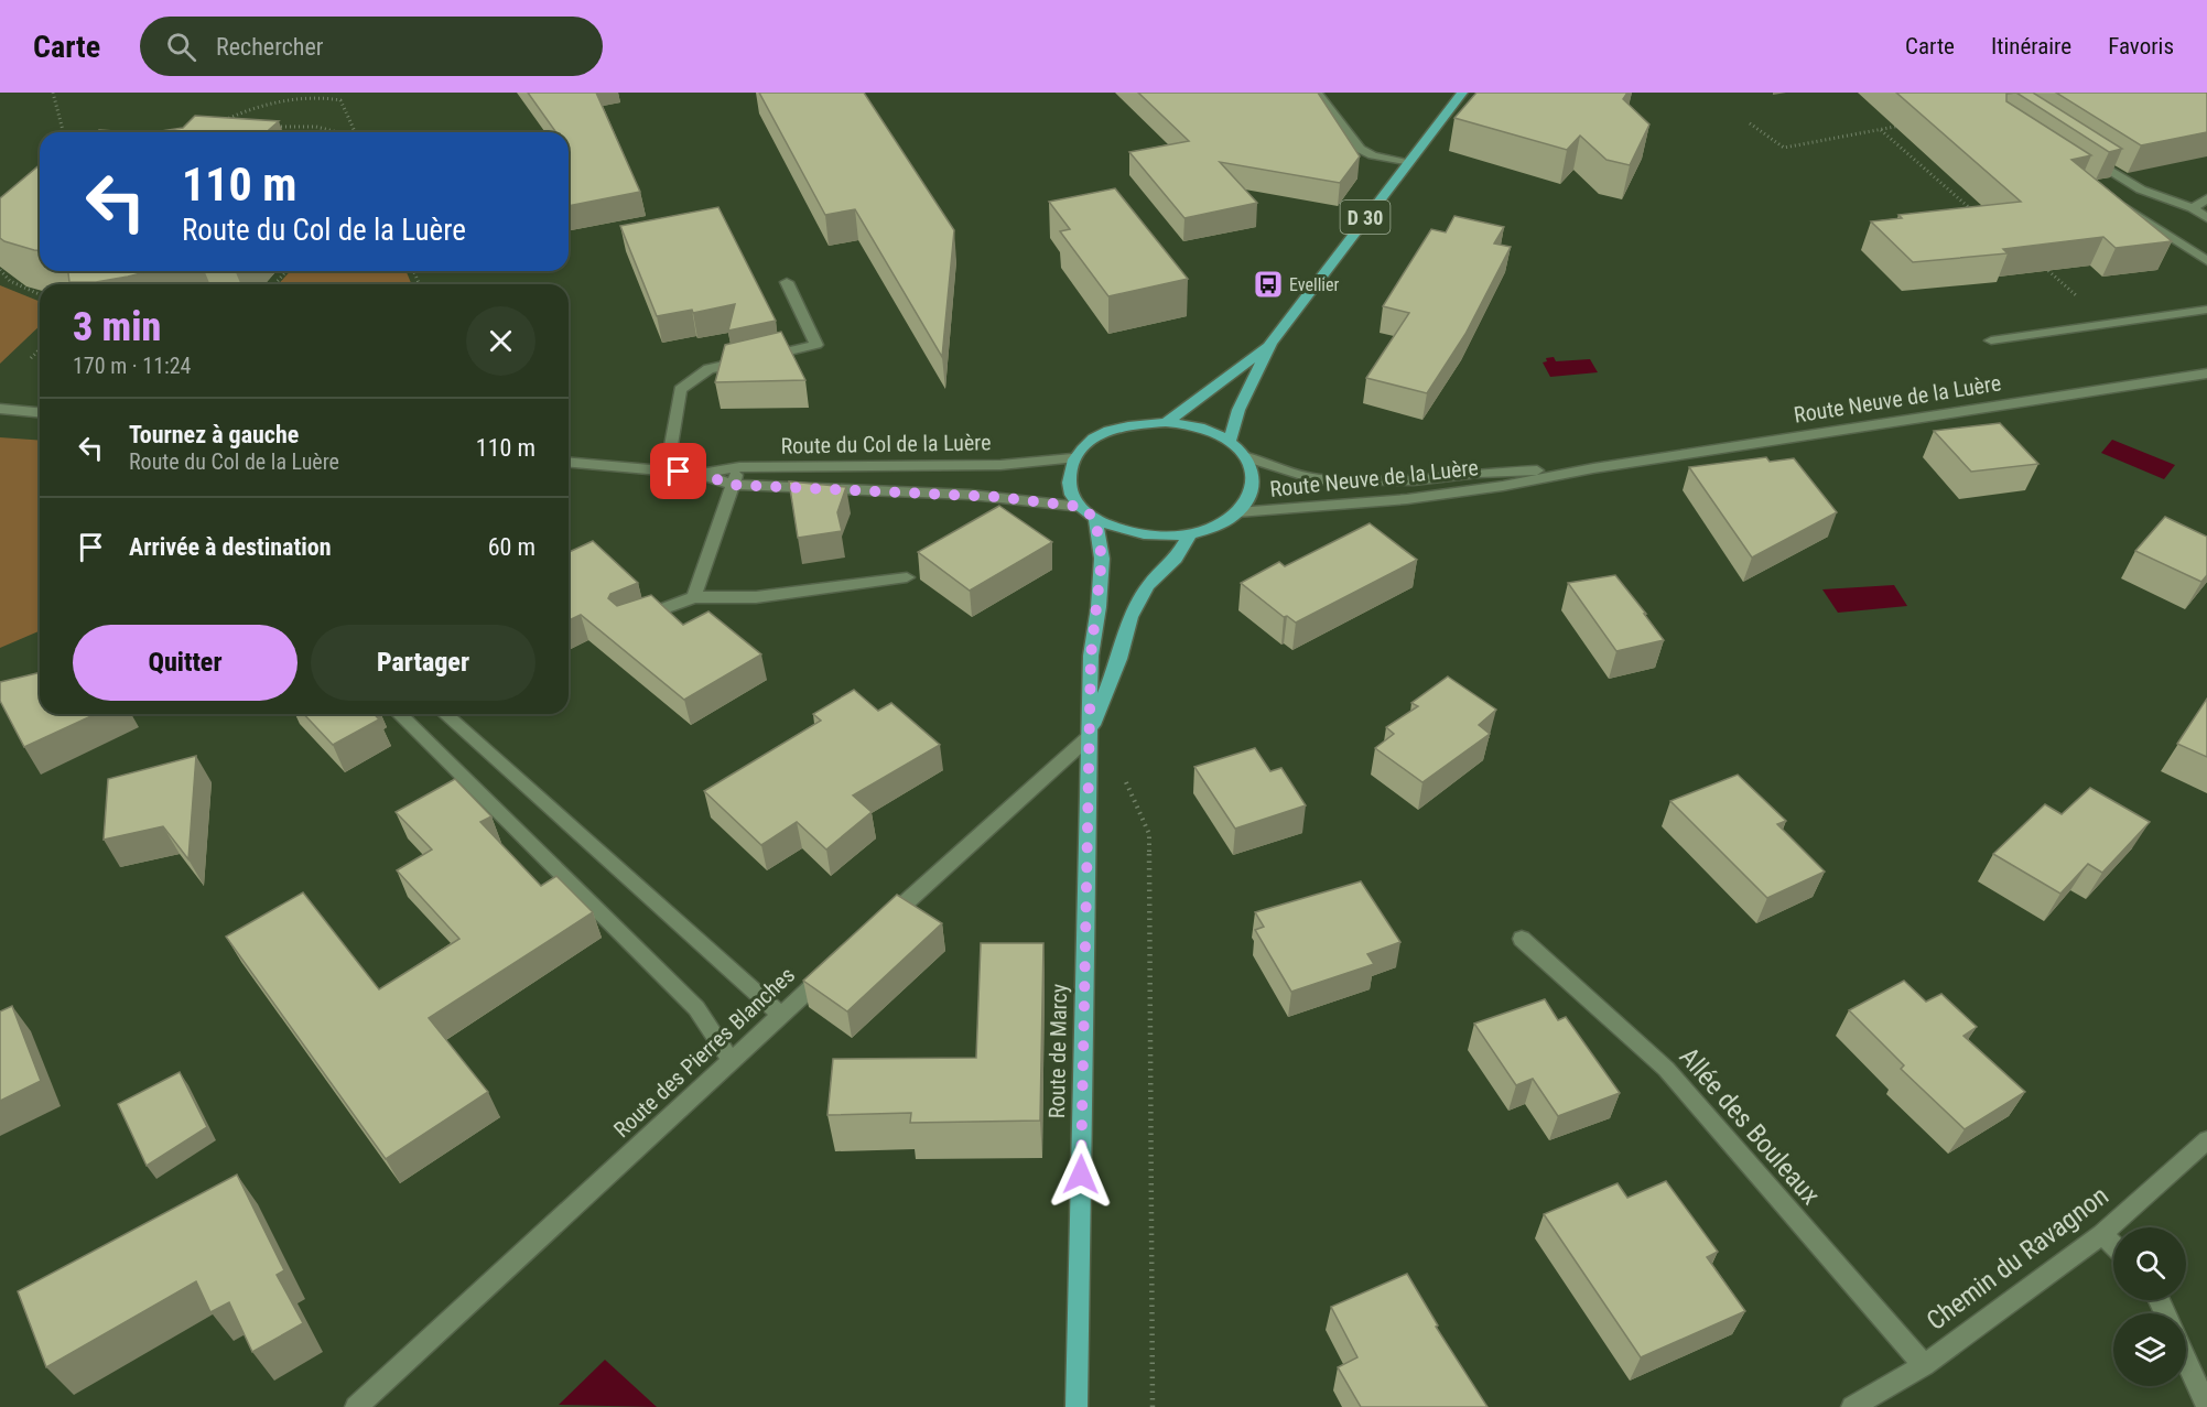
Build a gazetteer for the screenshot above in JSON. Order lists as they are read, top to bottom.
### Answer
{
  "streets": {
    "main road": ["D 30", "Route de Marcy"],
    "street": [
      "Route Neuve de la Luère",
      "Route du Col de la Luère",
      "Route des Pierres Blanches",
      "Allée des Bouleaux",
      "Chemin du Ravagnon"
    ]
  },
  "crossings": [
    ["D 30", "Route Neuve de la Luère"],
    ["D 30", "Route du Col de la Luère"],
    ["D 30", "Route de Marcy"],
    ["Route Neuve de la Luère", "Route du Col de la Luère"],
    ["Route Neuve de la Luère", "Route de Marcy"],
    ["Route du Col de la Luère", "Route de Marcy"],
    ["Allée des Bouleaux", "Chemin du Ravagnon"]
  ],
  "places": {
    "bus stop": ["Evellier"]
  },
  "page": {
    "header": "Carte",
    "search": "Rechercher",
    "nav": ["Carte", "Itinéraire", "Favoris"],
    "turn": ["110 m", "Route du Col de la Luère"],
    "heading": ["3 min", "170 m · 11:24"],
    "list": [
      {
        "name": "Tournez à gauche",
        "note": "Route du Col de la Luère",
        "value": "110 m"
      },
      {
        "name": "Arrivée à destination",
        "value": "60 m"
      }
    ],
    "buttons": ["Quitter", "Partager"]
  }
}
